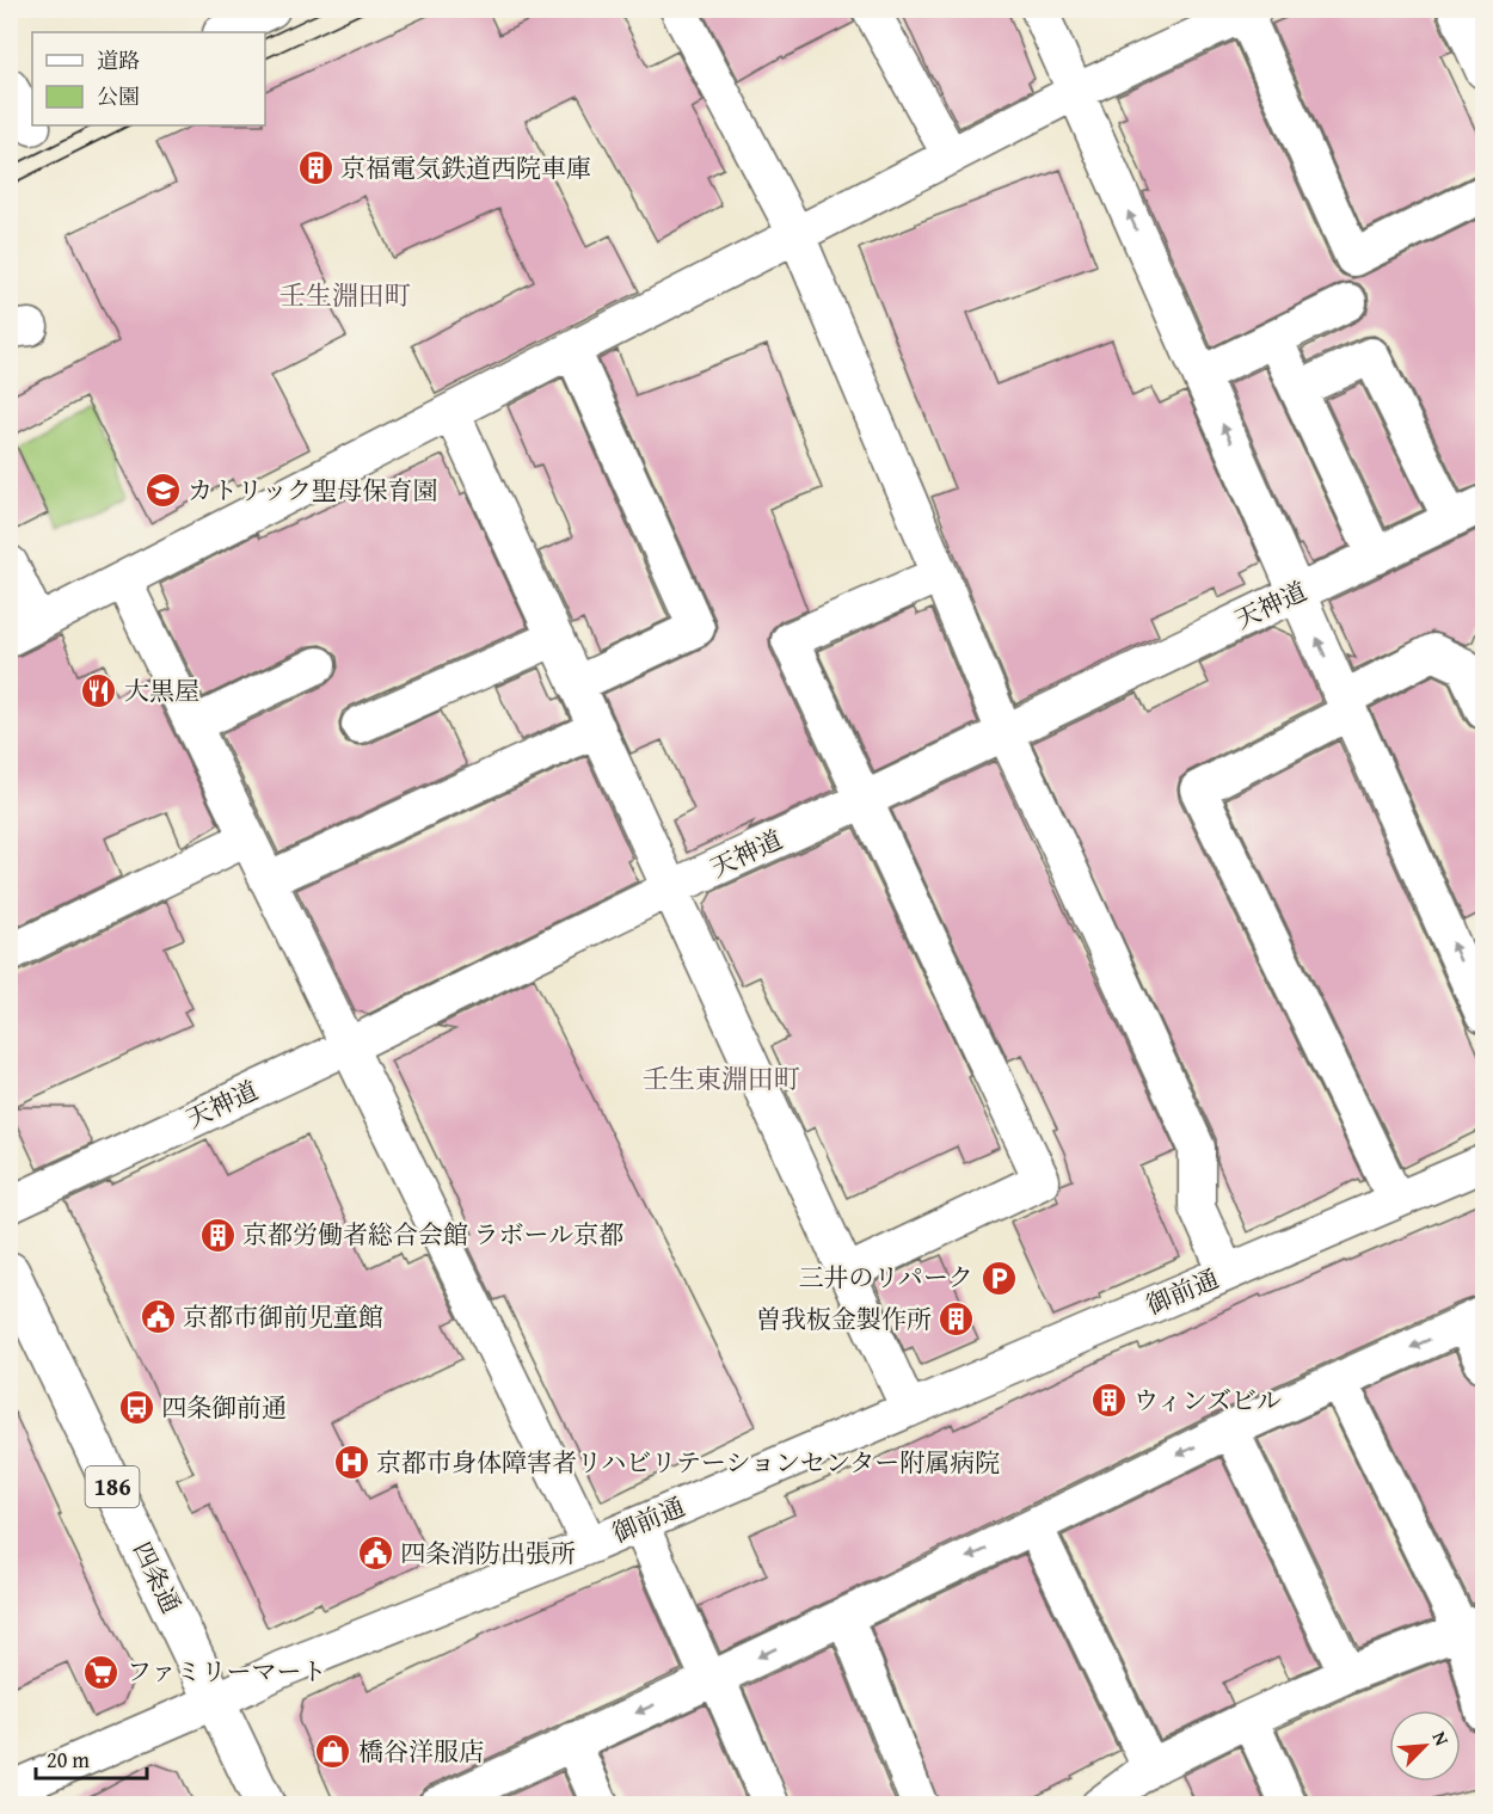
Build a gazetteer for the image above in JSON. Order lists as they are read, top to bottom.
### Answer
{
  "streets": {
    "main road": ["186", "四条通"],
    "street": ["天神道", "御前通"]
  },
  "crossings": [
    ["御前通", "四条通"]
  ],
  "districts": ["壬生淵田町", "壬生東淵田町"],
  "places": {
    "building": [
      "京福電気鉄道西院車庫",
      "京都労働者総合会館 ラボール京都",
      "曽我板金製作所",
      "ウィンズビル"
    ],
    "school or university": ["カトリック聖母保育園"],
    "restaurant": ["大黒屋"],
    "parking": ["三井のリパーク"],
    "public building": ["京都市御前児童館", "四条消防出張所"],
    "bus stop": ["四条御前通"],
    "hospital": ["京都市身体障害者リハビリテーションセンター附属病院"],
    "supermarket": ["ファミリーマート"],
    "shop": ["橋谷洋服店"]
  },
  "legend": ["道路", "公園"],
  "scale_bar": "20 m",
  "north": "top right"
}
